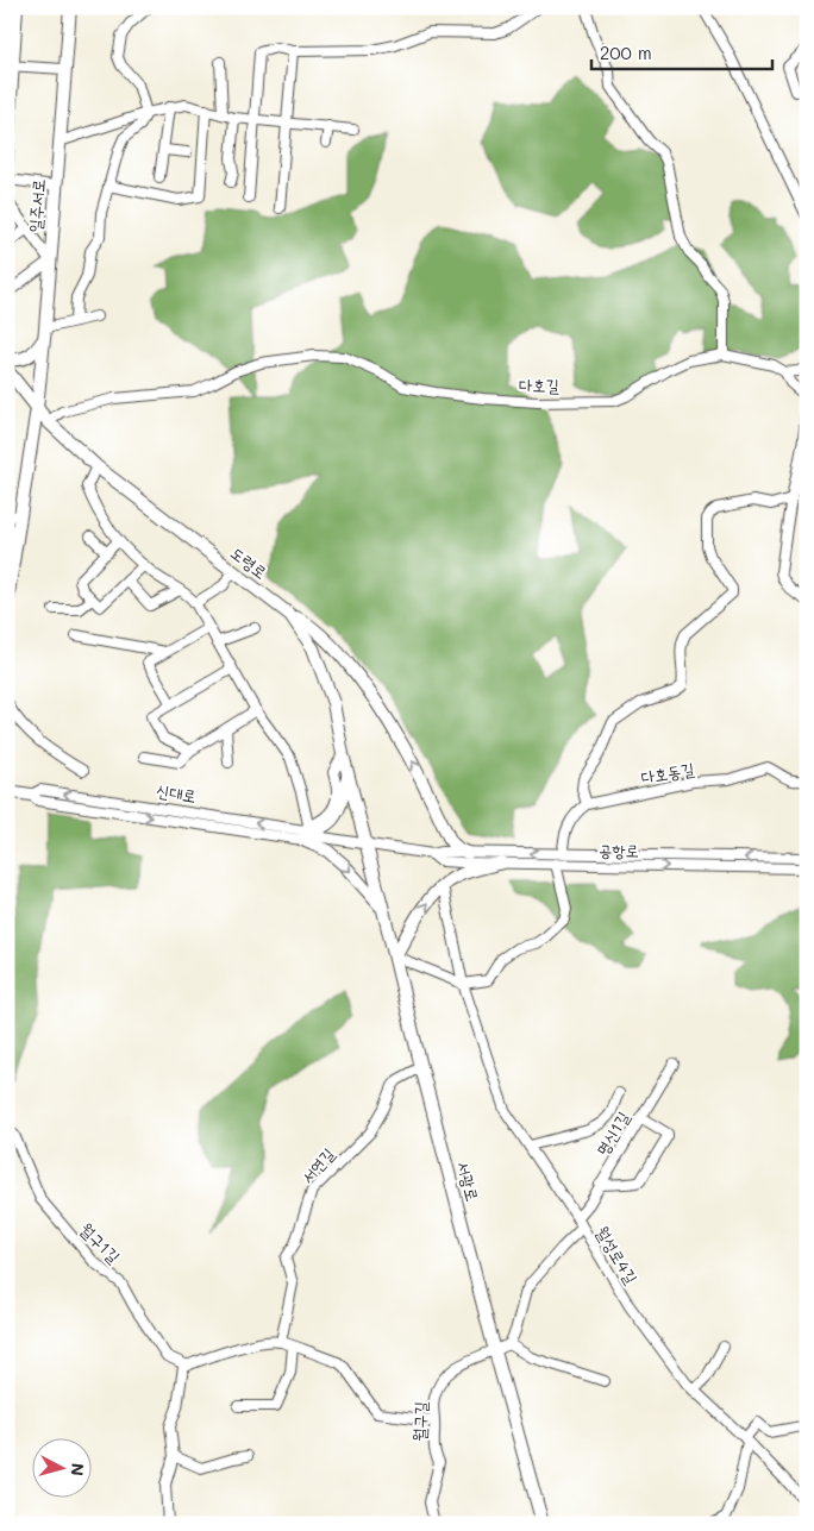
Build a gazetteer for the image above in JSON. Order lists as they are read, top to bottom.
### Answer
{
  "streets": {
    "main road": [
      "일주서로",
      "도령로",
      "신대로",
      "서광로"
    ],
    "street": [
      "다호길",
      "다호동길",
      "공항로",
      "명신1길",
      "서연길",
      "월구1길",
      "월성로4길",
      "월구길"
    ]
  },
  "crossings": [
    ["일주서로", "도령로"],
    ["다호길", "도령로"],
    ["도령로", "신대로"],
    ["도령로", "공항로"],
    ["도령로", "서광로"],
    ["신대로", "공항로"],
    ["신대로", "서광로"],
    ["공항로", "서광로"],
    ["명신1길", "월성로4길"],
    ["서연길", "서광로"],
    ["서광로", "월구길"]
  ],
  "scale_bar": "200 m",
  "north": "right"
}
